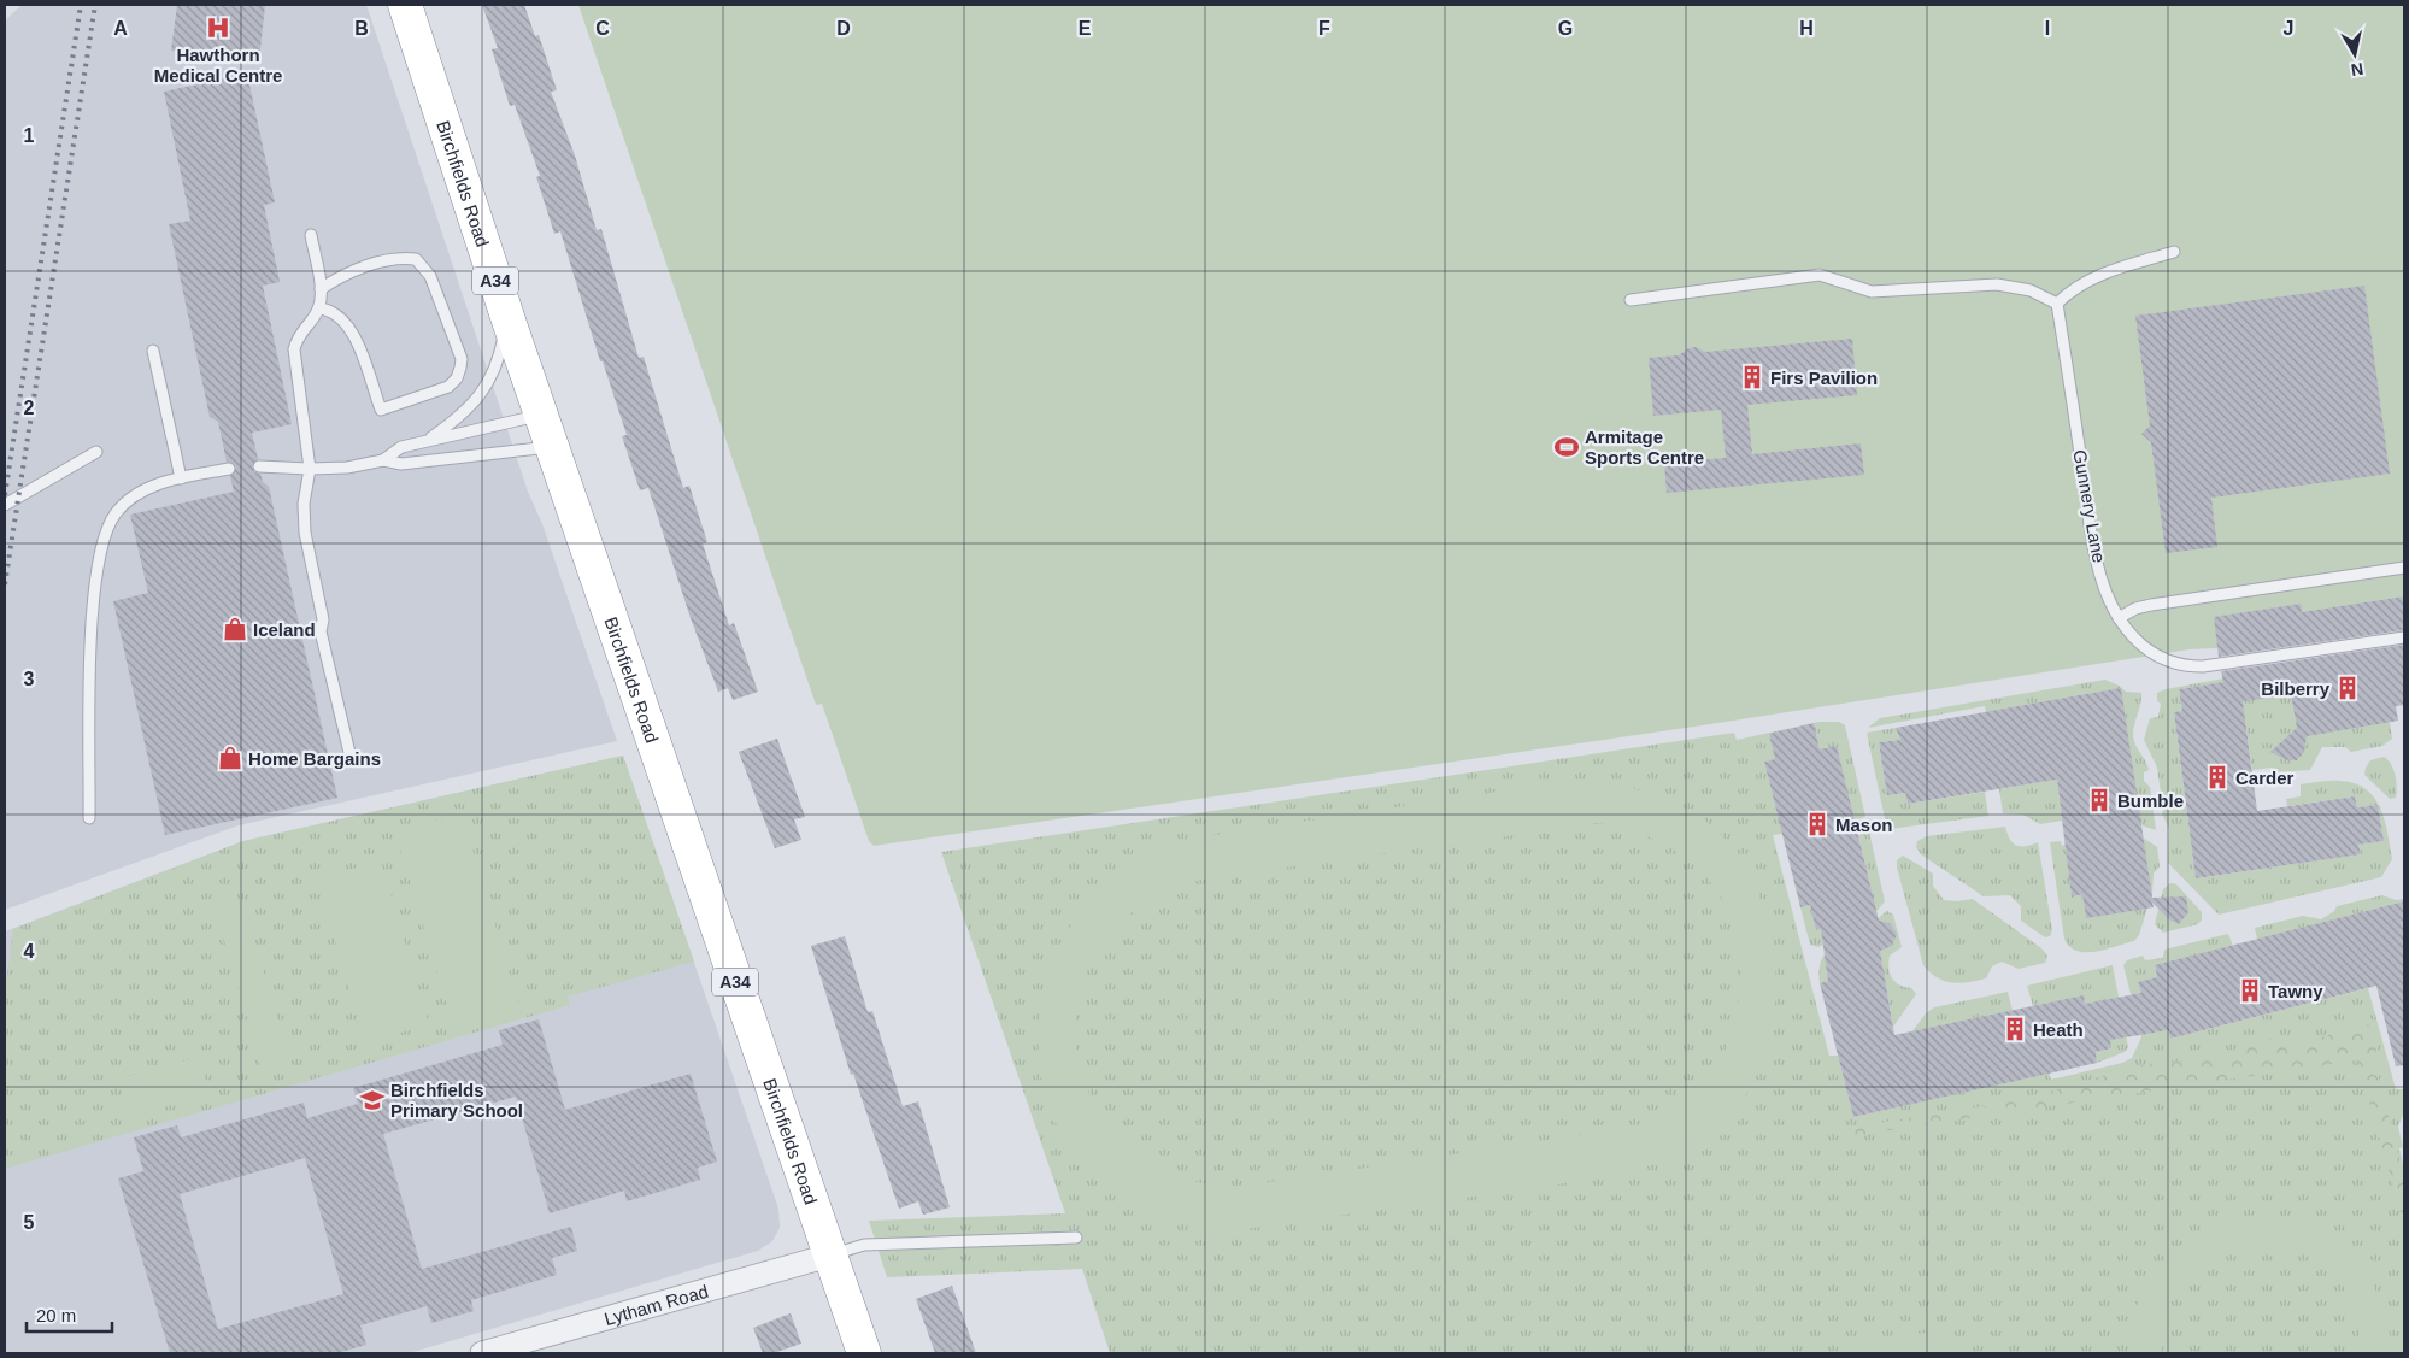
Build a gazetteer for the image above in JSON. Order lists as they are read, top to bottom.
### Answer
{
  "streets": {
    "highway": ["Birchfields Road", "A34"],
    "street": ["Lytham Road"],
    "lane": ["Gunnery Lane"]
  },
  "crossings": [
    ["Birchfields Road", "Lytham Road"]
  ],
  "places": {
    "hospital": ["Hawthorn Medical Centre"],
    "building": [
      "Firs Pavilion",
      "Bilberry",
      "Carder",
      "Bumble",
      "Mason",
      "Tawny",
      "Heath"
    ],
    "sports": ["Armitage Sports Centre"],
    "shop": ["Iceland", "Home Bargains"],
    "school or university": ["Birchfields Primary School"]
  },
  "scale_bar": "20 m",
  "north": "bottom",
  "grid": {
    "columns": [
      "A",
      "B",
      "C",
      "D",
      "E",
      "F",
      "G",
      "H",
      "I",
      "J"
    ],
    "rows": [
      "1",
      "2",
      "3",
      "4",
      "5"
    ]
  }
}
